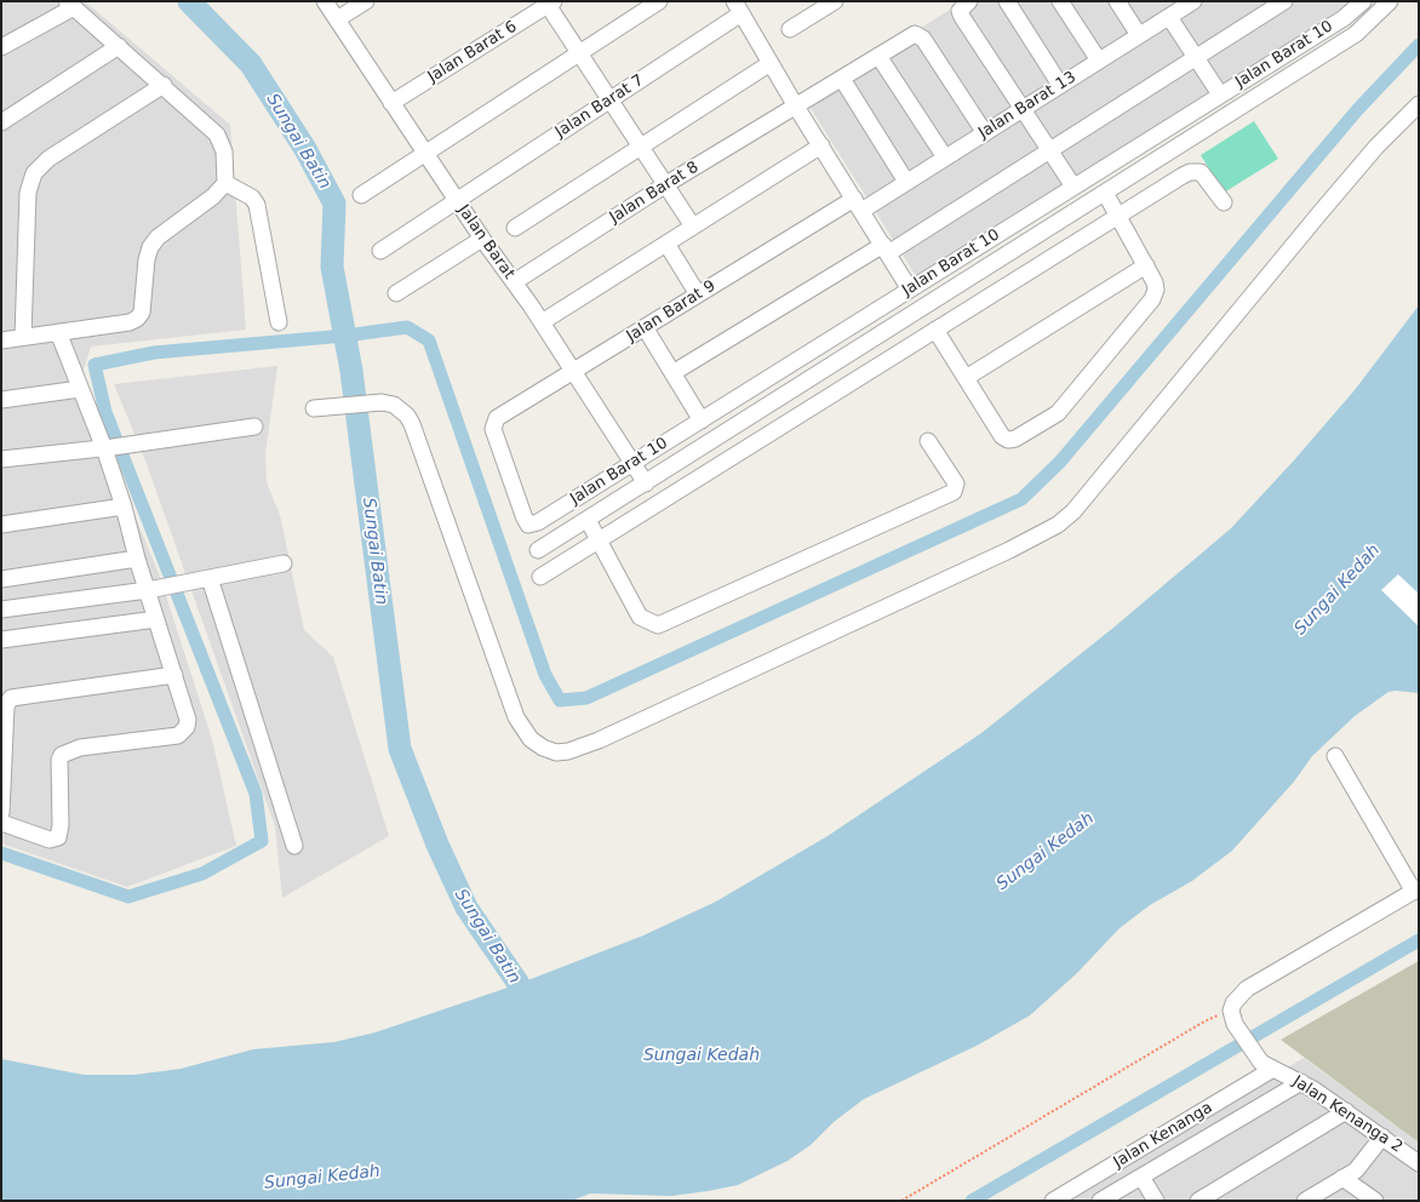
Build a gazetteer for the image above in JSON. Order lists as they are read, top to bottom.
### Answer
{
  "streets": {
    "street": [
      "Jalan Barat 6",
      "Jalan Barat 10",
      "Jalan Barat 13",
      "Jalan Barat 7",
      "Jalan Barat 8",
      "Jalan Barat",
      "Jalan Barat 9",
      "Jalan Kenanga 2",
      "Jalan Kenanga"
    ]
  },
  "crossings": [
    ["Jalan Barat 6", "Jalan Barat"],
    ["Jalan Barat 10", "Jalan Barat"],
    ["Jalan Barat 10", "Jalan Barat 9"],
    ["Jalan Barat 13", "Jalan Barat 8"],
    ["Jalan Barat 13", "Jalan Barat 9"],
    ["Jalan Barat 7", "Jalan Barat"],
    ["Jalan Barat 8", "Jalan Barat"],
    ["Jalan Barat", "Jalan Barat 9"],
    ["Jalan Kenanga 2", "Jalan Kenanga"]
  ],
  "water": ["Sungai Batin", "Sungai Kedah"]
}
